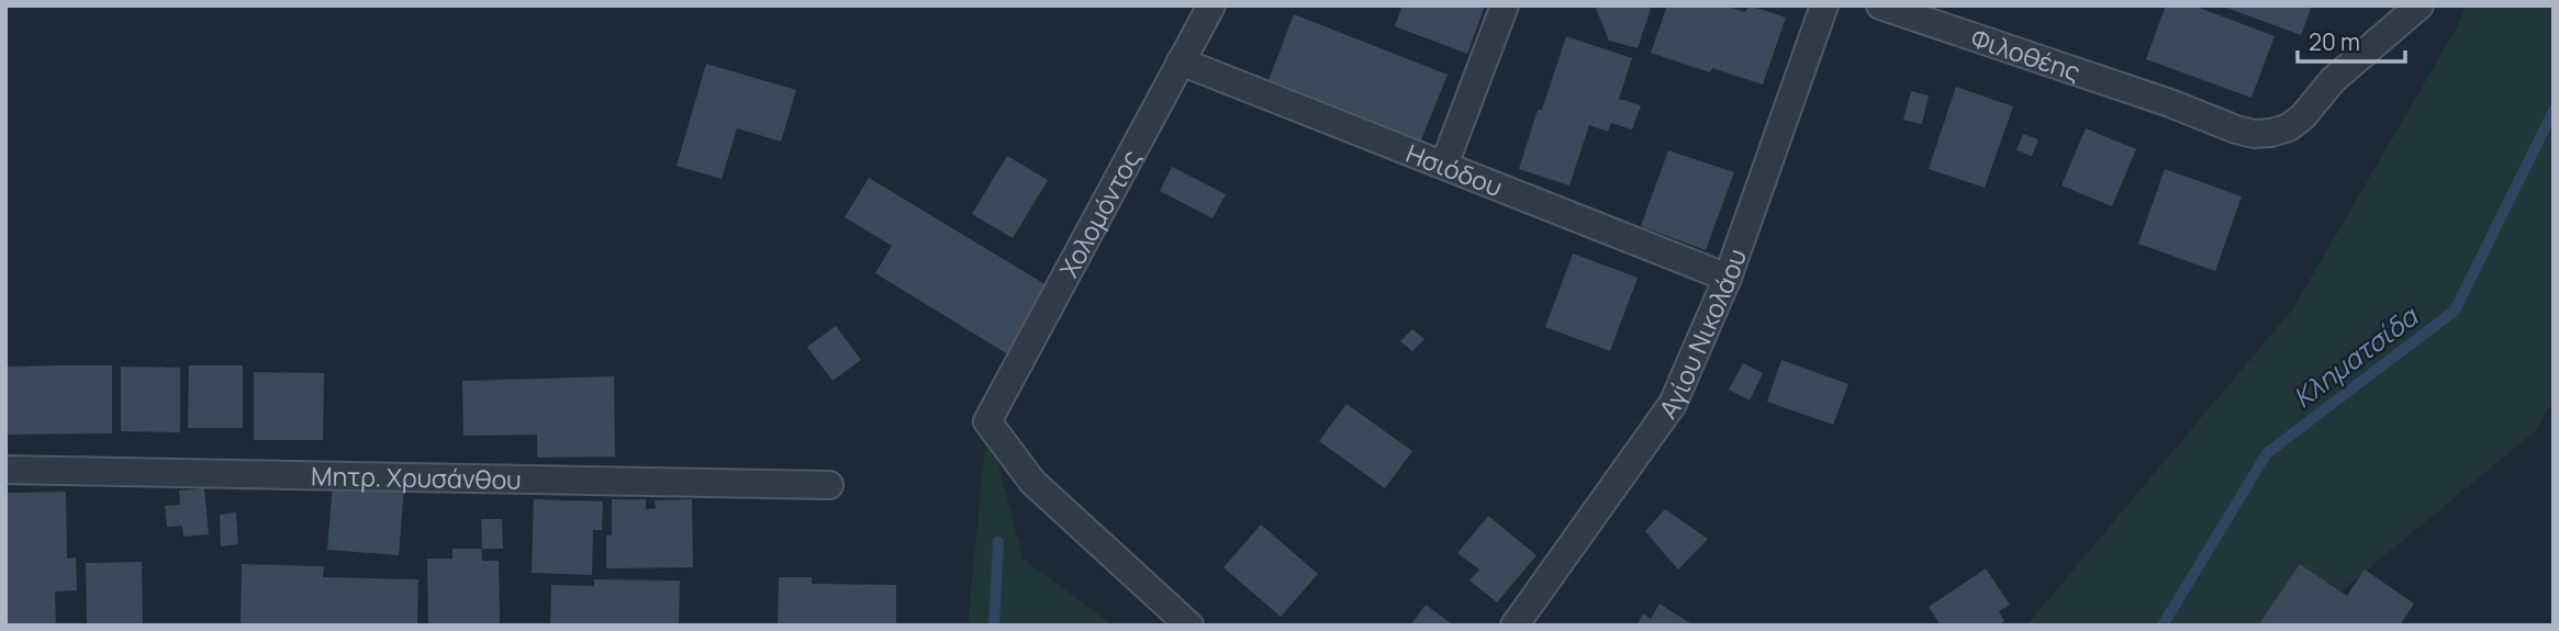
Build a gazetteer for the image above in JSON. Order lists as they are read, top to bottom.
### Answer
{
  "streets": {
    "street": [
      "Φιλοθέης",
      "Ησιόδου",
      "Χολομόντος",
      "Αγίου Νικολάου",
      "Μητρ. Χρυσάνθου"
    ]
  },
  "crossings": [
    ["Ησιόδου", "Χολομόντος"],
    ["Ησιόδου", "Αγίου Νικολάου"]
  ],
  "water": ["Κληματσίδα"],
  "scale_bar": "20 m"
}
